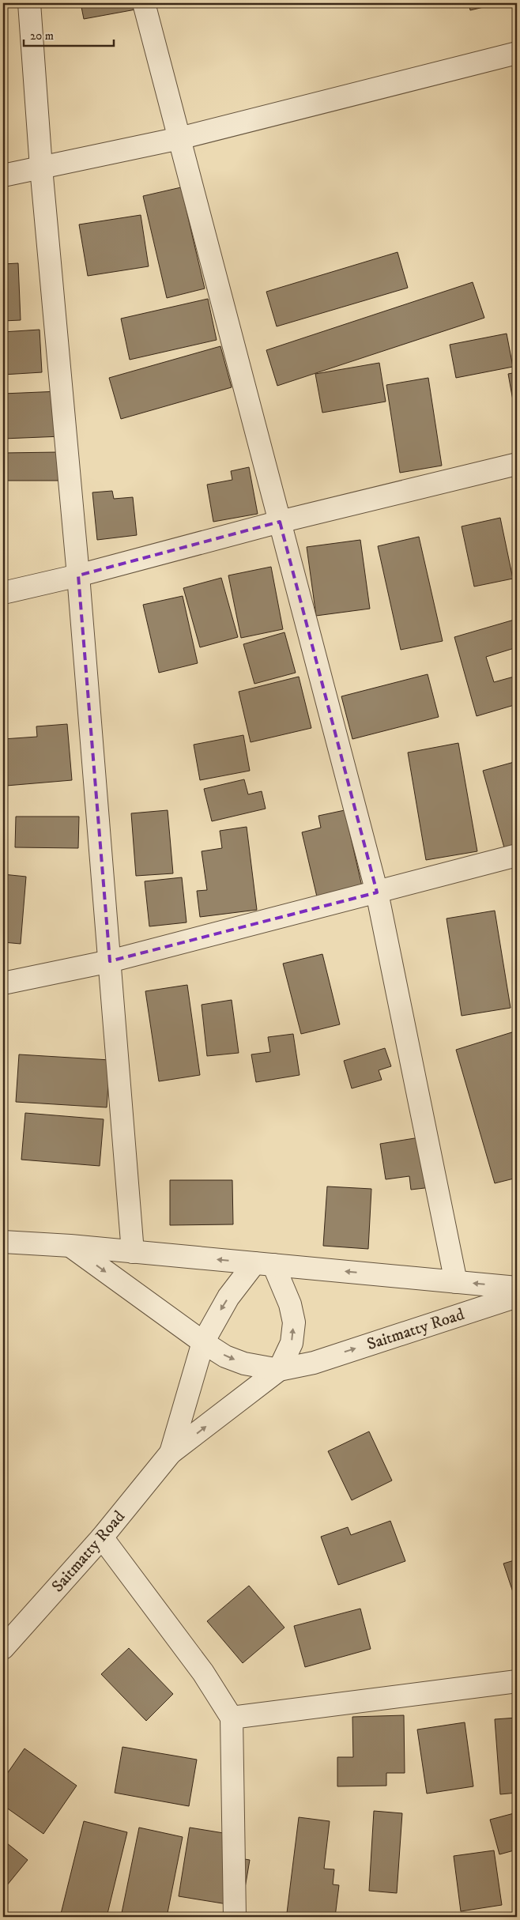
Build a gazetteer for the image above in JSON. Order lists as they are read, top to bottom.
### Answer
{
  "streets": {
    "street": ["Saitmatty Road"]
  },
  "scale_bar": "20 m"
}
